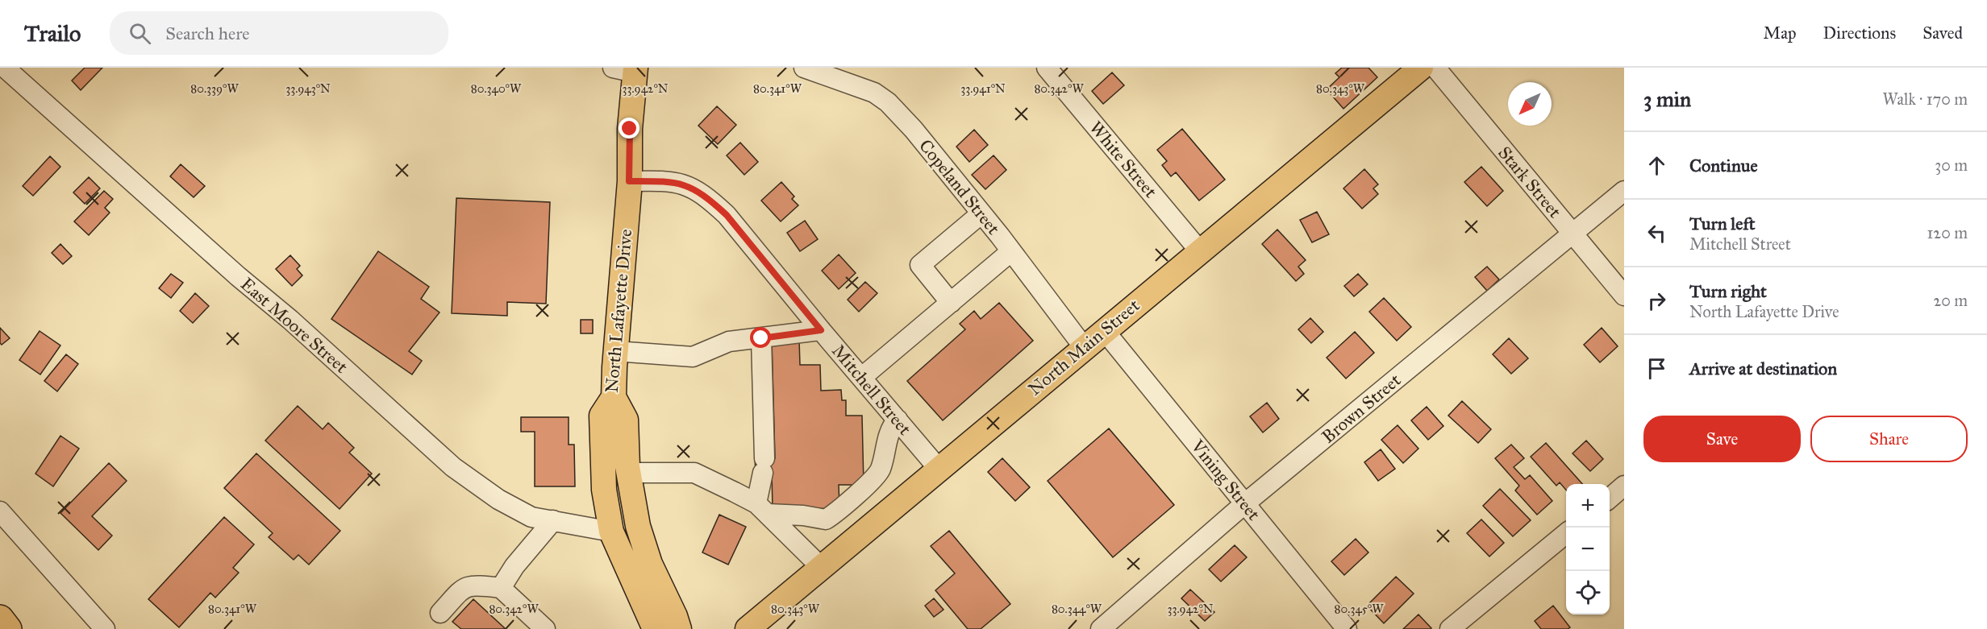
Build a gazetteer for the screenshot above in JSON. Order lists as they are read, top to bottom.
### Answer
{
  "streets": {
    "main road": ["North Lafayette Drive", "North Main Street"],
    "street": [
      "White Street",
      "Stark Street",
      "Copeland Street",
      "East Moore Street",
      "Mitchell Street",
      "Brown Street",
      "Vining Street"
    ]
  },
  "crossings": [
    ["White Street", "North Main Street"],
    ["Stark Street", "Brown Street"],
    ["Copeland Street", "North Main Street"],
    ["North Lafayette Drive", "East Moore Street"],
    ["North Lafayette Drive", "Mitchell Street"],
    ["North Main Street", "Mitchell Street"],
    ["North Main Street", "Vining Street"],
    ["Brown Street", "Vining Street"]
  ],
  "north": "bottom left",
  "page": {
    "header": "Trailo",
    "search": "Search here",
    "nav": ["Map", "Directions", "Saved"],
    "heading": ["3 min", "Walk · 170 m"],
    "list": [
      ["Continue", "30 m"],
      ["Turn left", "Mitchell Street", "120 m"],
      ["Turn right", "North Lafayette Drive", "20 m"],
      "Arrive at destination"
    ],
    "buttons": ["Save", "Share"],
    "map_buttons": ["+", "−"]
  },
  "coordinates": [
    "80.339°W",
    "33.943°N",
    "80.340°W",
    "33.942°N",
    "80.341°W",
    "33.941°N",
    "80.342°W",
    "80.343°W",
    "80.344°W",
    "80.345°W"
  ]
}
